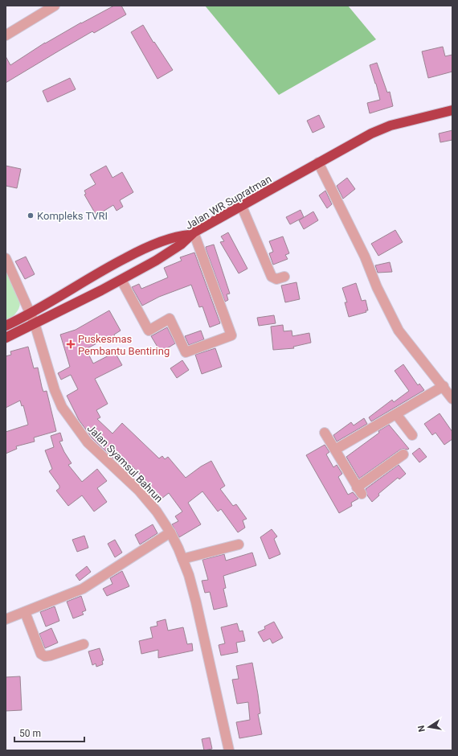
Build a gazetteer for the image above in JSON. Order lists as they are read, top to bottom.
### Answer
{
  "streets": {
    "highway": ["Jalan WR Supratman"],
    "street": ["Jalan Syamsul Bahrun"]
  },
  "crossings": [
    ["Jalan WR Supratman", "Jalan Syamsul Bahrun"]
  ],
  "places": {
    "other": ["Kompleks TVRI"],
    "health": ["Puskesmas Pembantu Bentiring"]
  },
  "scale_bar": "50 m",
  "north": "left"
}
